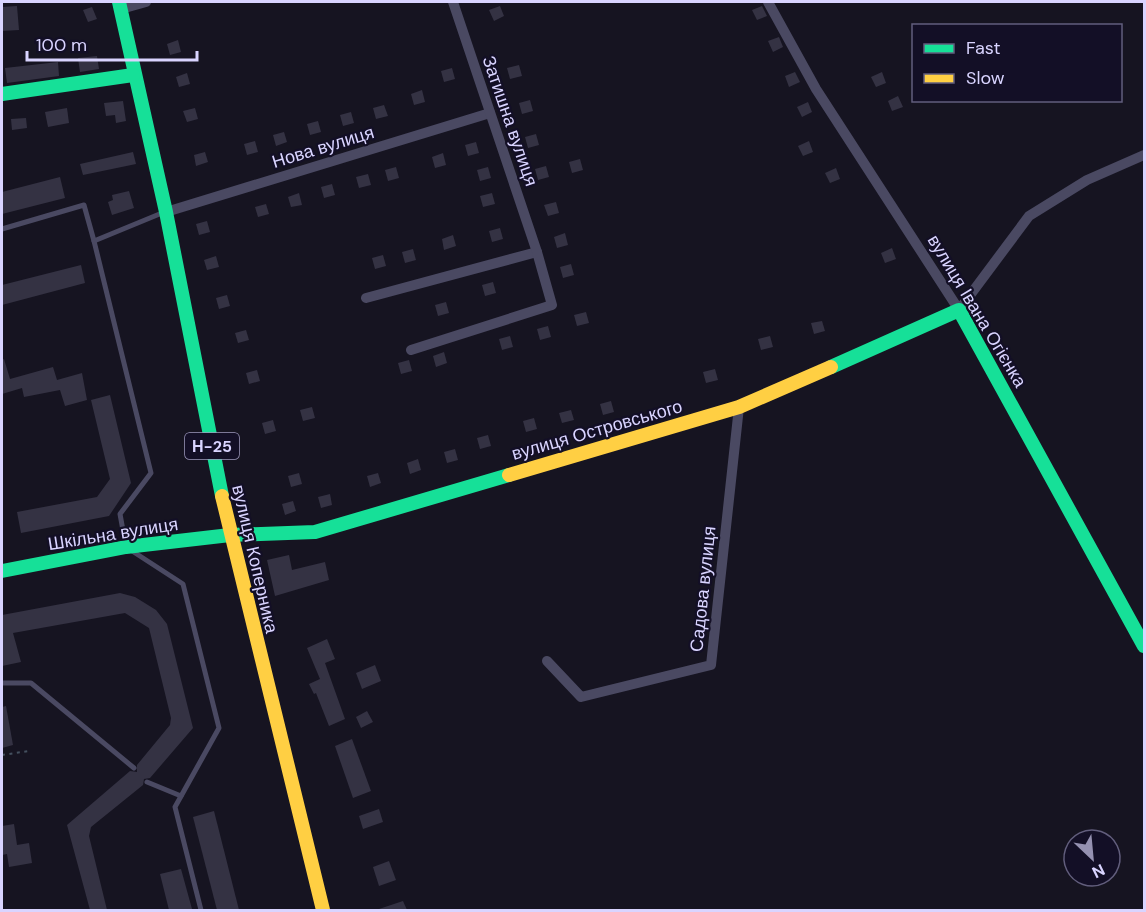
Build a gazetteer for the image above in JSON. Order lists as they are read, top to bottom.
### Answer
{
  "streets": {
    "street": [
      "Затишна вулиця",
      "Нова вулиця",
      "вулиця Івана Огієнка",
      "вулиця Островського",
      "Н-25",
      "Шкільна вулиця",
      "вулиця Коперника",
      "Садова вулиця"
    ]
  },
  "crossings": [
    ["Затишна вулиця", "Нова вулиця"],
    ["Нова вулиця", "вулиця Коперника"],
    ["вулиця Івана Огієнка", "вулиця Островського"],
    ["вулиця Островського", "Шкільна вулиця"],
    ["вулиця Островського", "вулиця Коперника"],
    ["вулиця Островського", "Садова вулиця"],
    ["Шкільна вулиця", "вулиця Коперника"]
  ],
  "legend": ["Fast", "Slow"],
  "scale_bar": "100 m",
  "north": "bottom right"
}
